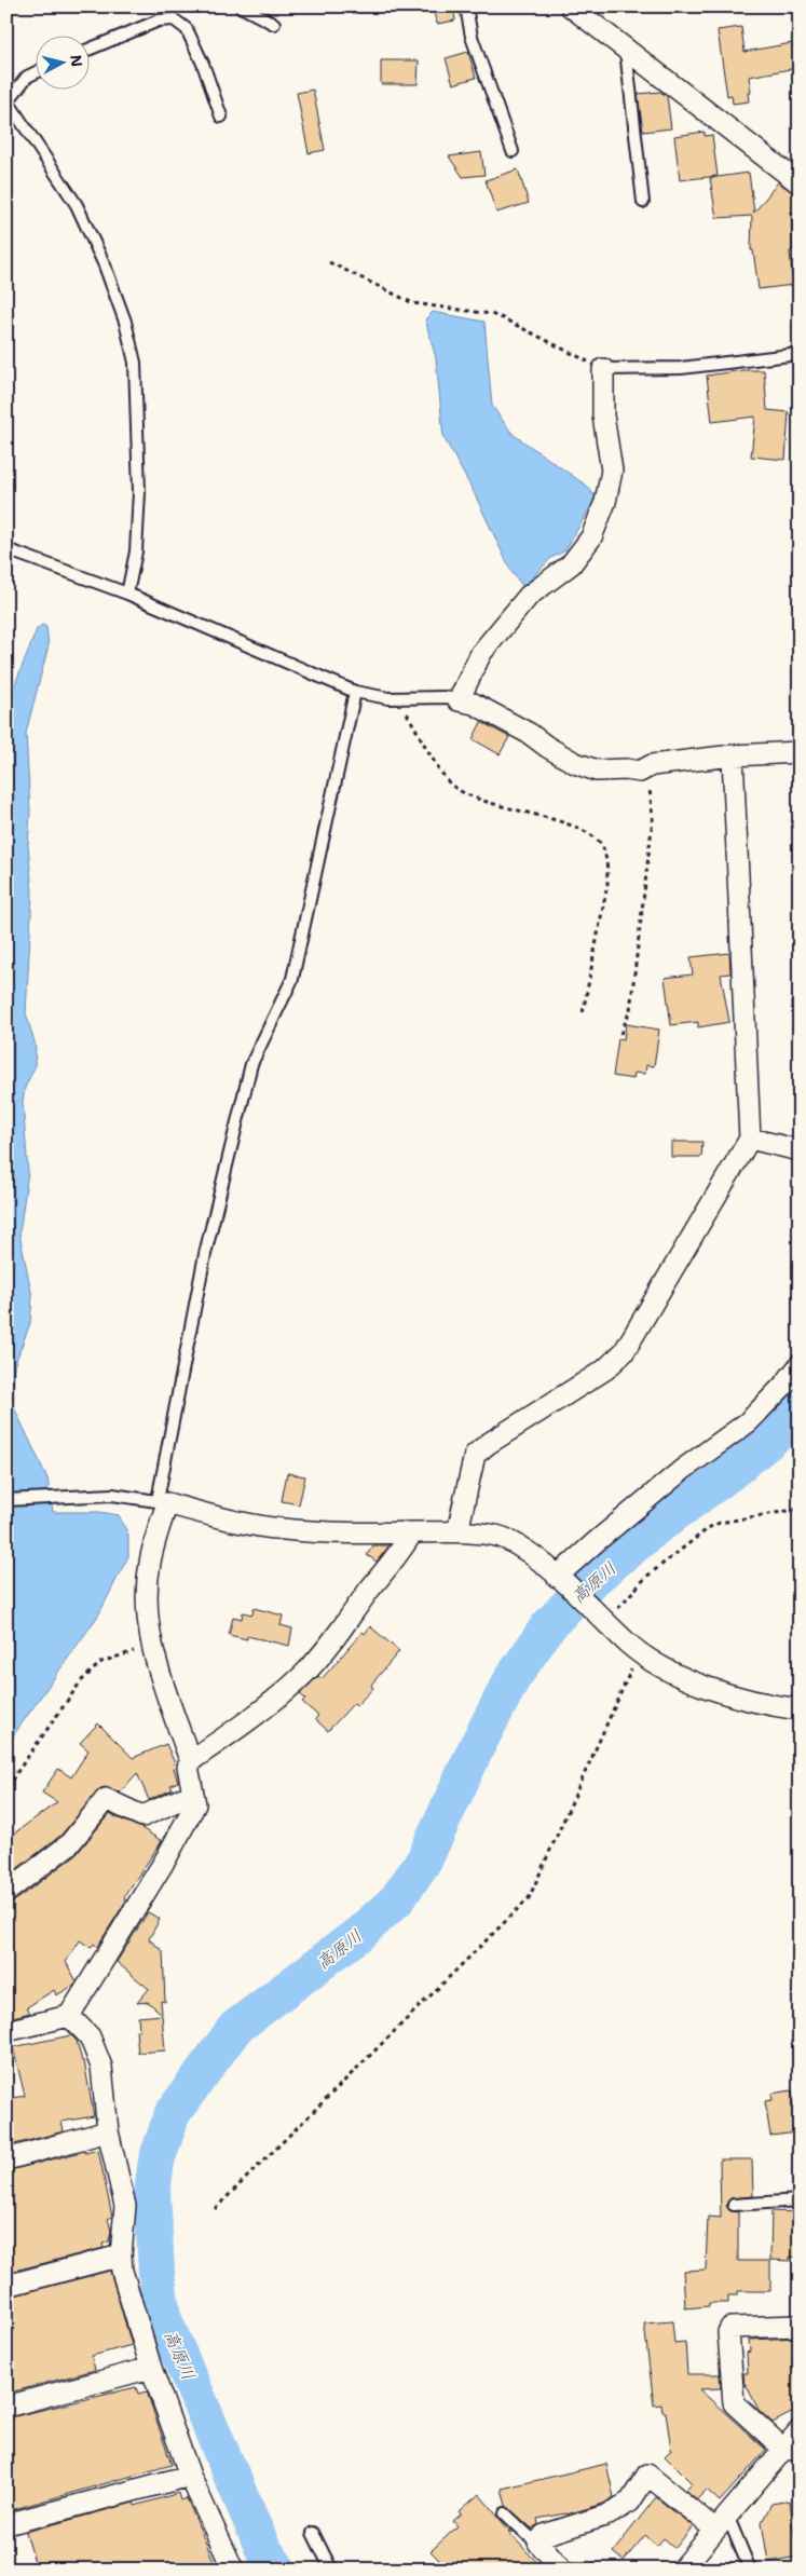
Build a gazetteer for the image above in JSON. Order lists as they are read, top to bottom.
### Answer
{
  "water": ["高原川"],
  "north": "right"
}
